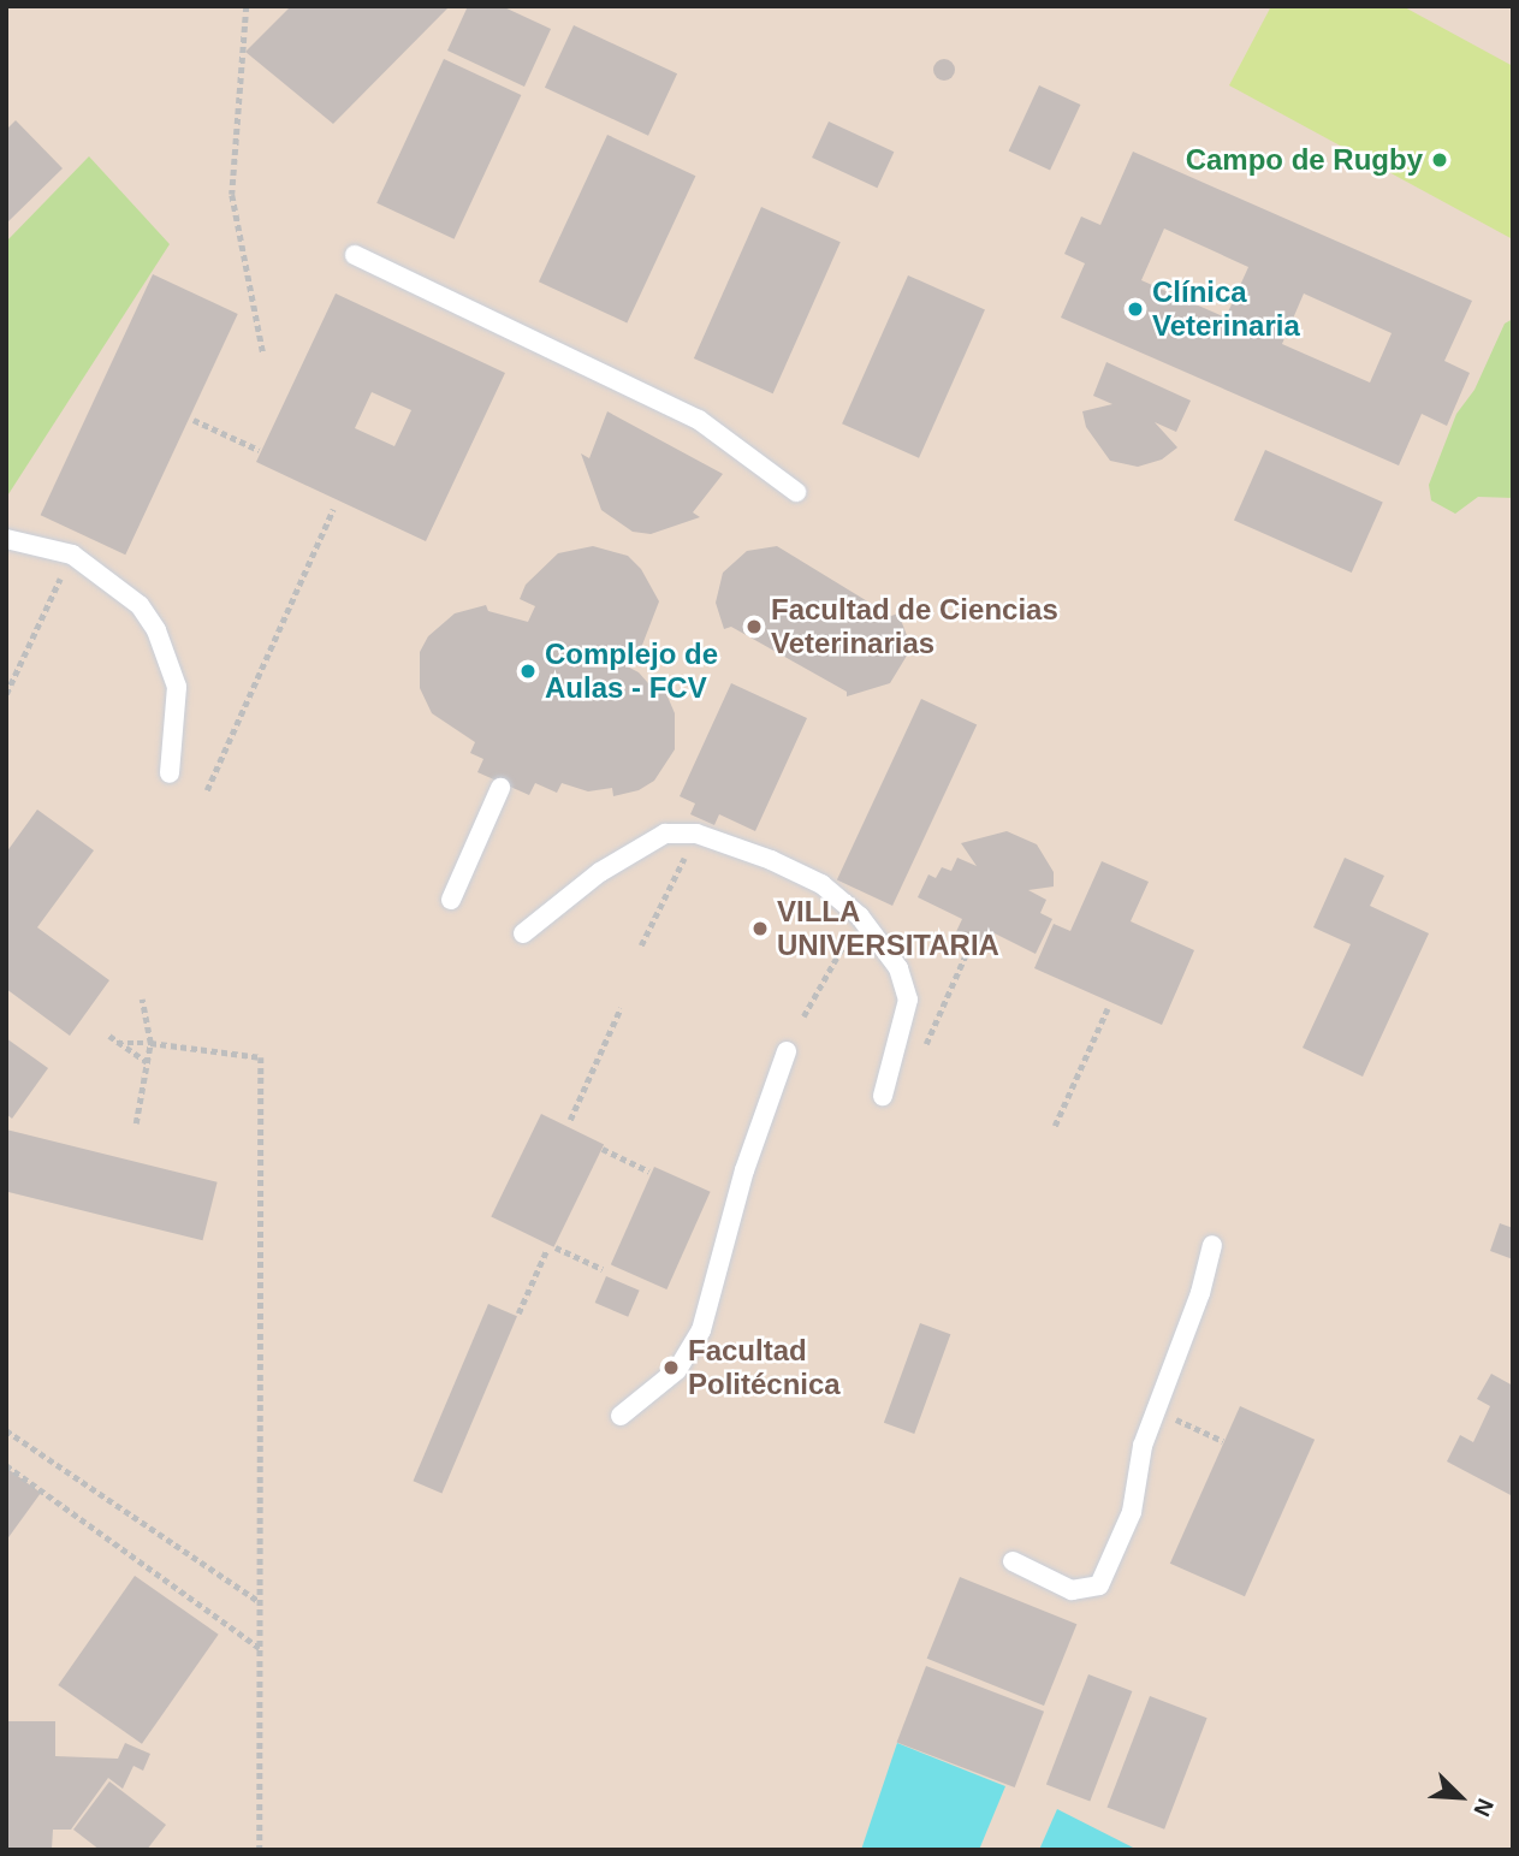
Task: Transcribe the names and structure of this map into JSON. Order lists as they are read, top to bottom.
{
  "places": [
    "Campo de Rugby",
    "Clínica Veterinaria",
    "Facultad de Ciencias Veterinarias",
    "Complejo de Aulas - FCV",
    "VILLA UNIVERSITARIA",
    "Facultad Politécnica"
  ],
  "north": "bottom right"
}
